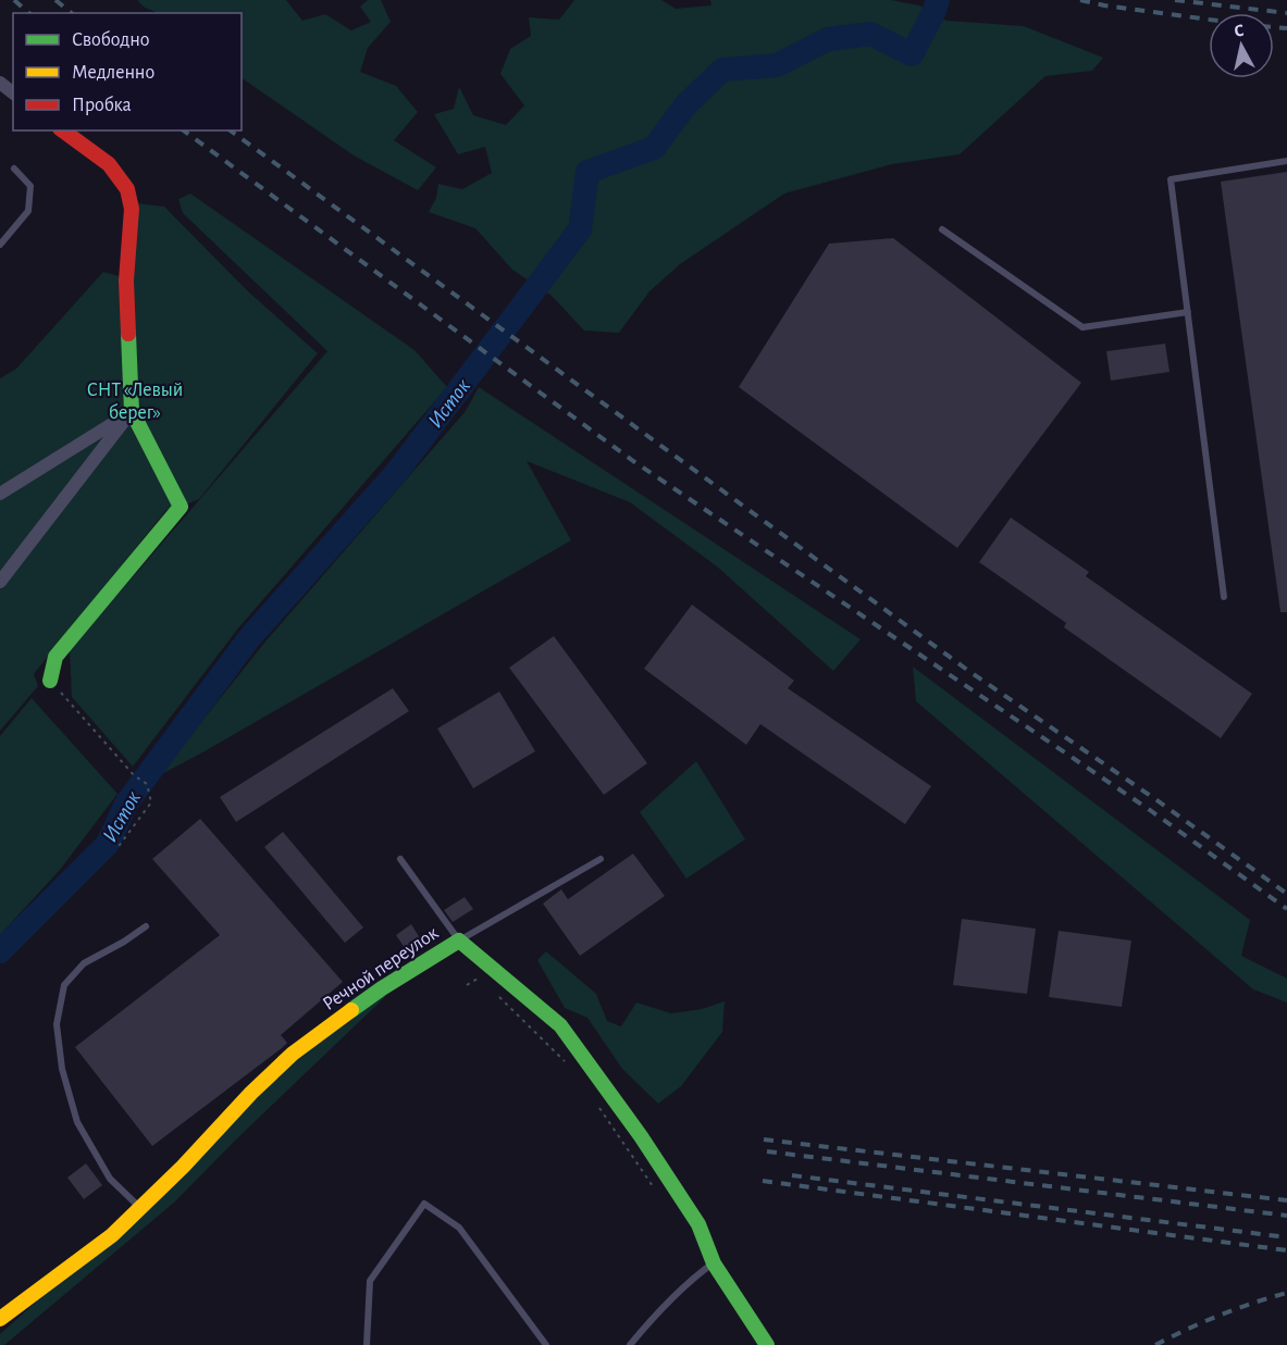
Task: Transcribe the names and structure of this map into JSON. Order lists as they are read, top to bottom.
{
  "streets": {
    "street": ["Речной переулок"]
  },
  "water": ["Исток"],
  "parks": ["СНТ «Левый берег»"],
  "legend": ["Свободно", "Медленно", "Пробка"],
  "north": "top"
}
